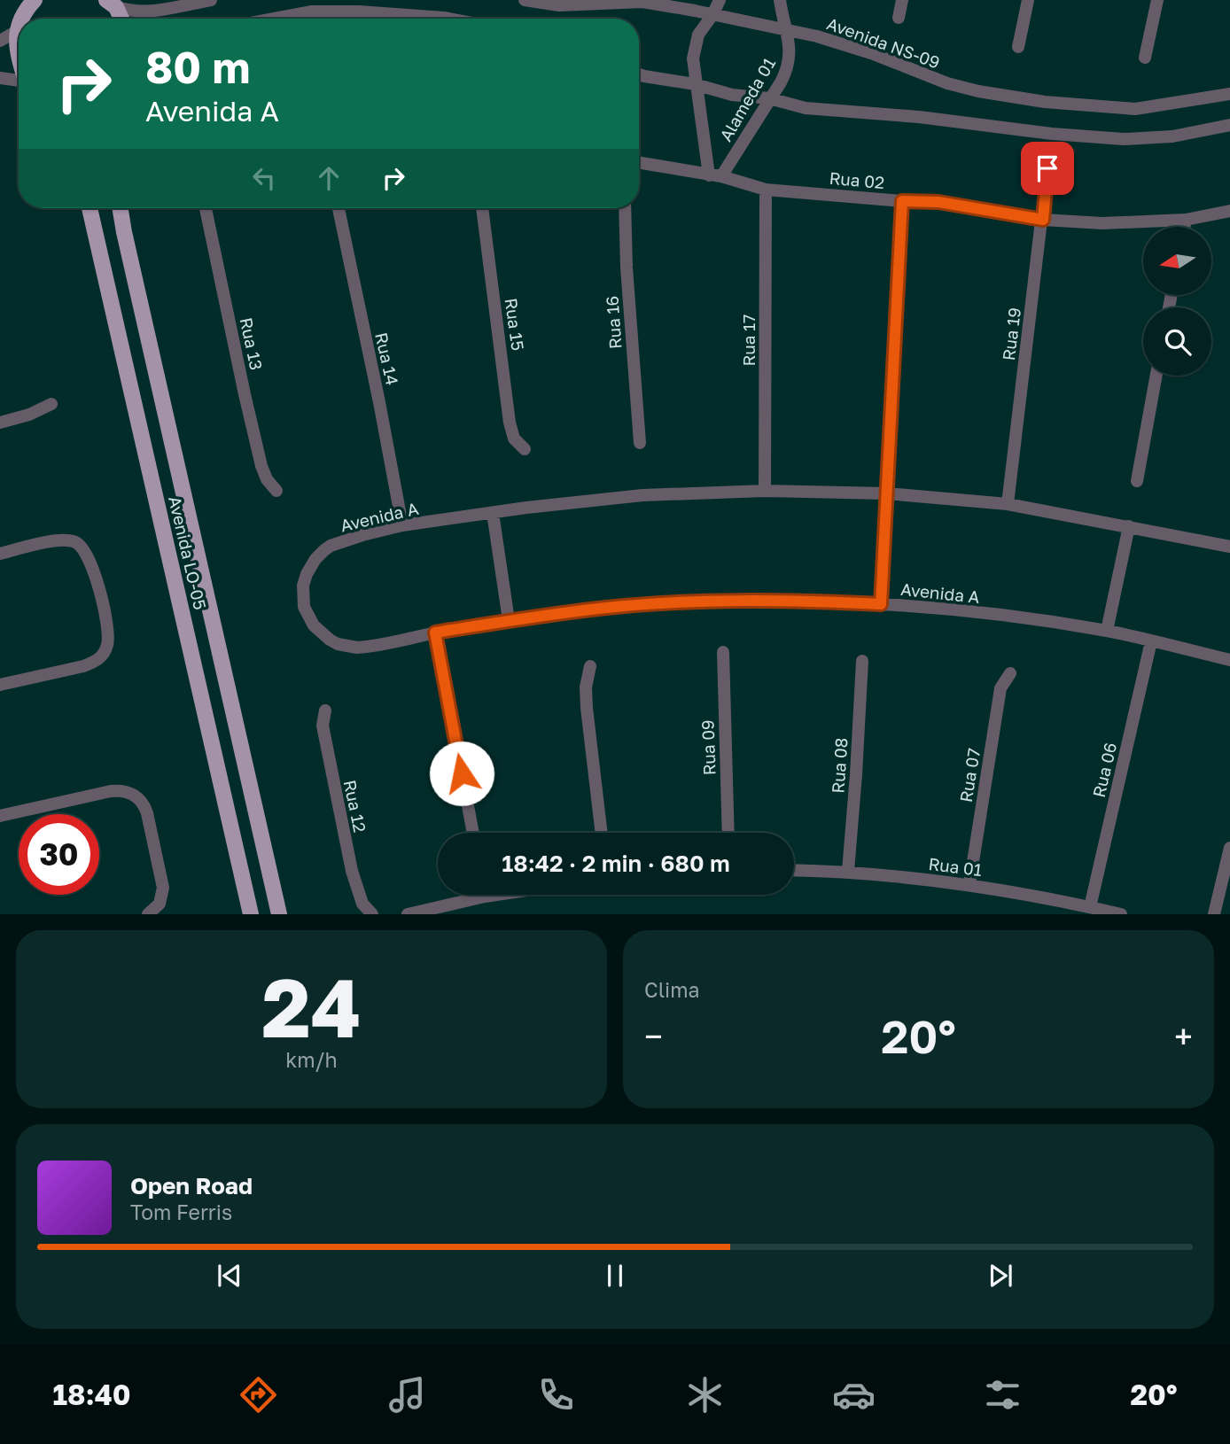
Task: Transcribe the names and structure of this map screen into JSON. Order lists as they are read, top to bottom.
{
  "streets": {
    "main road": ["Avenida LO-05"],
    "street": [
      "Avenida NS-09",
      "Alameda 01",
      "Rua 02",
      "Rua 16",
      "Rua 15",
      "Rua 19",
      "Rua 17",
      "Rua 13",
      "Rua 14",
      "Avenida A",
      "Rua 09",
      "Rua 08",
      "Rua 06",
      "Rua 07",
      "Rua 12",
      "Rua 01"
    ]
  },
  "crossings": [
    ["Avenida NS-09", "Alameda 01"],
    ["Alameda 01", "Rua 02"],
    ["Rua 02", "Rua 19"],
    ["Rua 02", "Rua 17"],
    ["Rua 19", "Avenida A"],
    ["Rua 17", "Avenida A"],
    ["Rua 14", "Avenida A"],
    ["Avenida A", "Rua 06"],
    ["Rua 08", "Rua 01"],
    ["Rua 06", "Rua 01"],
    ["Rua 07", "Rua 01"]
  ],
  "north": "left",
  "page": {
    "turn": ["80 m", "Avenida A"],
    "limit": "30",
    "trip": "18:42 · 2 min · 680 m",
    "tile": [
      ["24", "km/h"],
      "Clima"
    ],
    "heat": ["−", "20°", "+"],
    "song": ["Open Road", "Tom Ferris"],
    "tabs": ["18:40", "20°"]
  }
}
